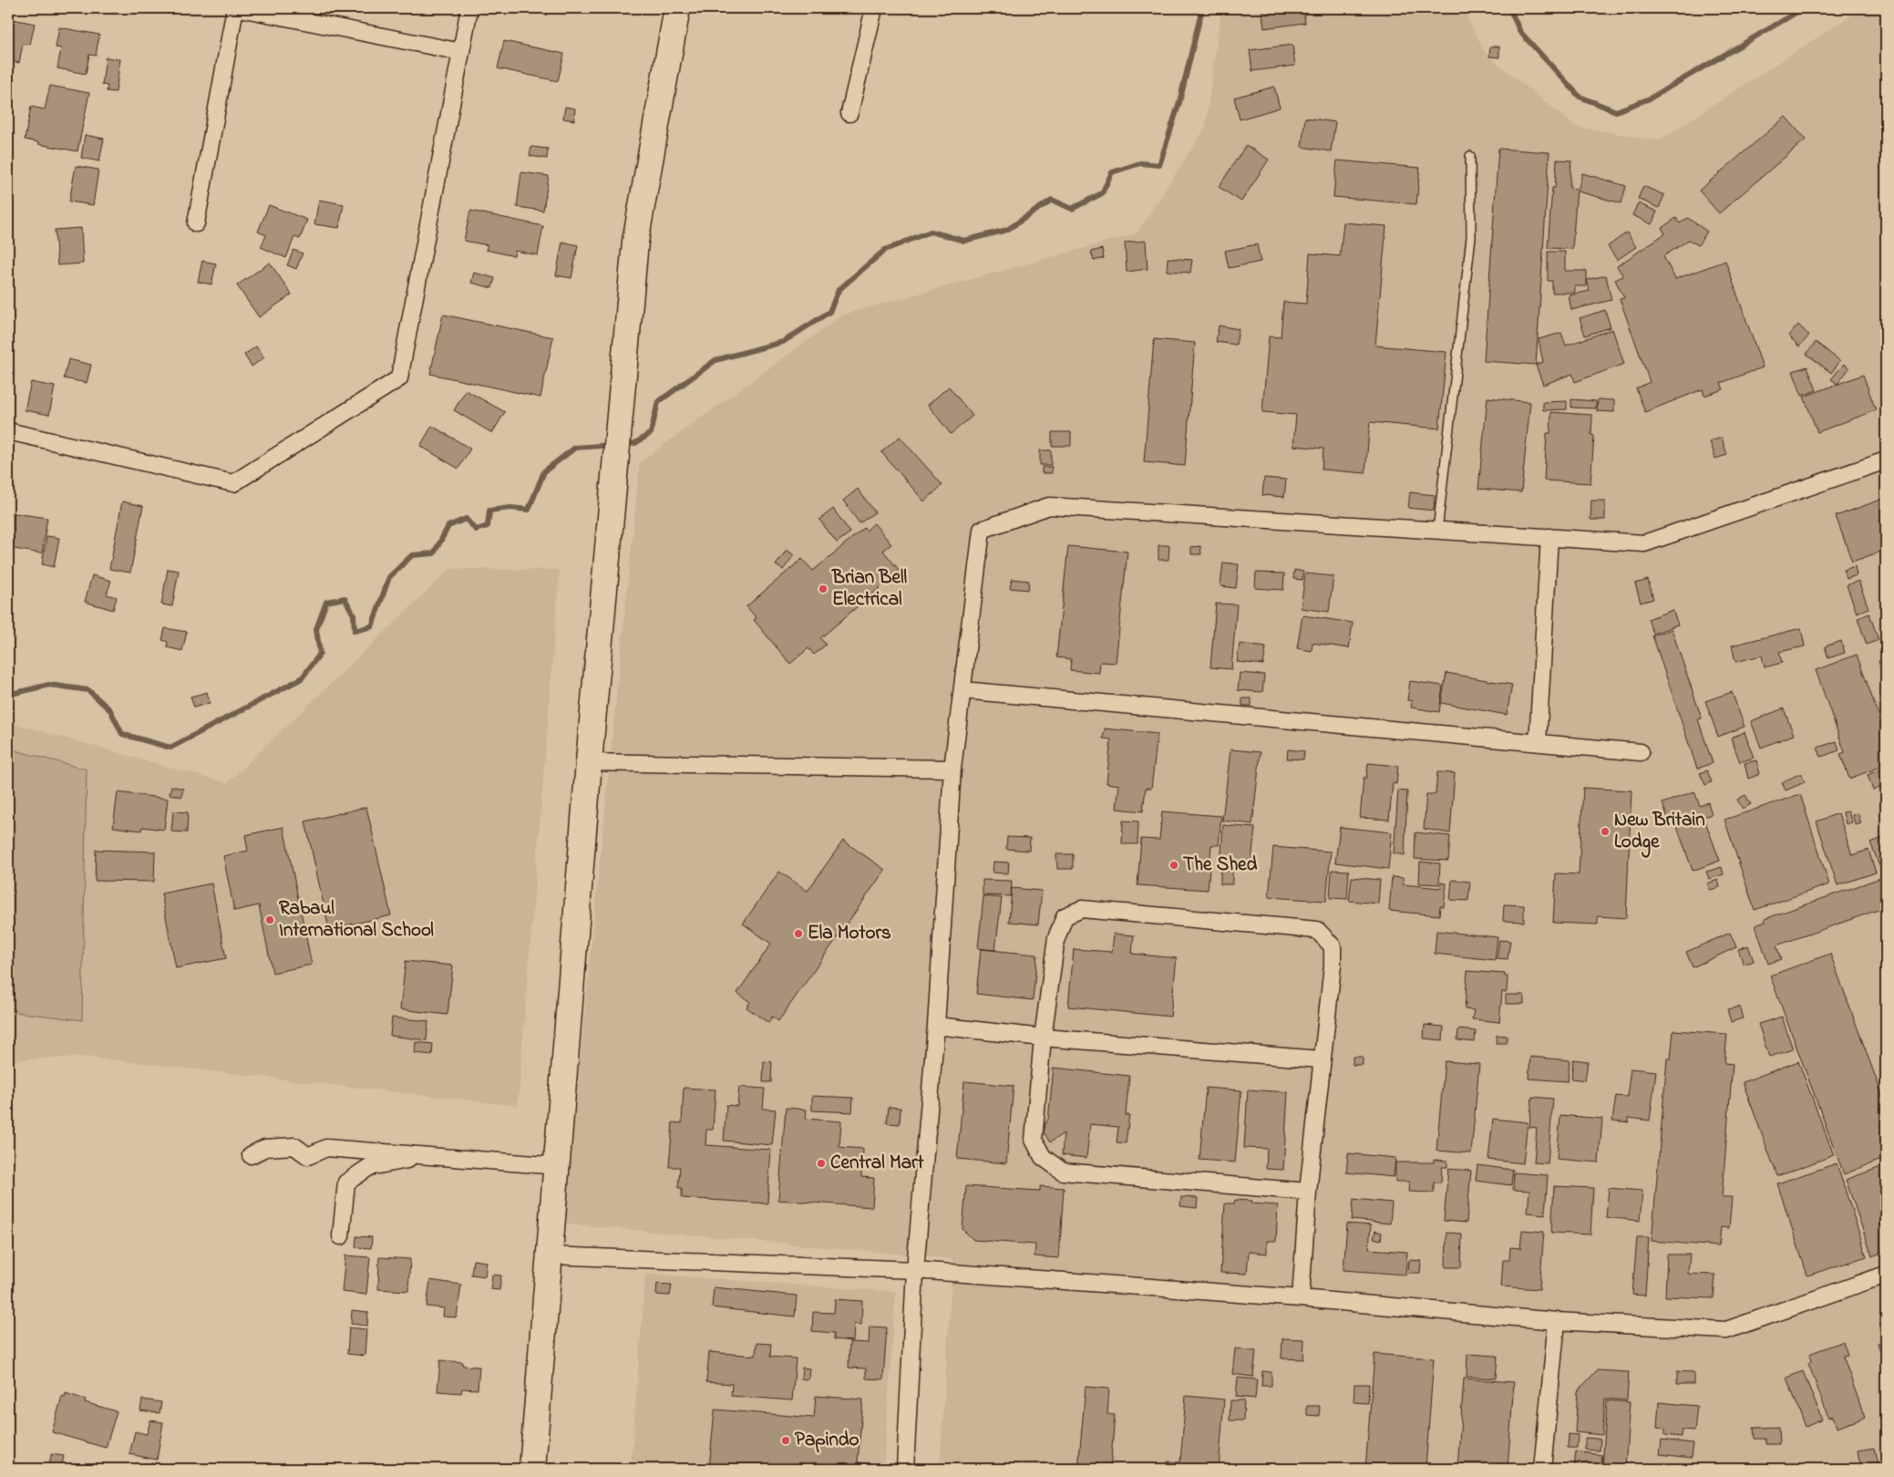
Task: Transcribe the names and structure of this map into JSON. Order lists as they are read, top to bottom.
{
  "places": [
    "Brian Bell Electrical",
    "New Britain Lodge",
    "The Shed",
    "Rabaul International School",
    "Ela Motors",
    "Central Mart",
    "Papindo"
  ]
}
